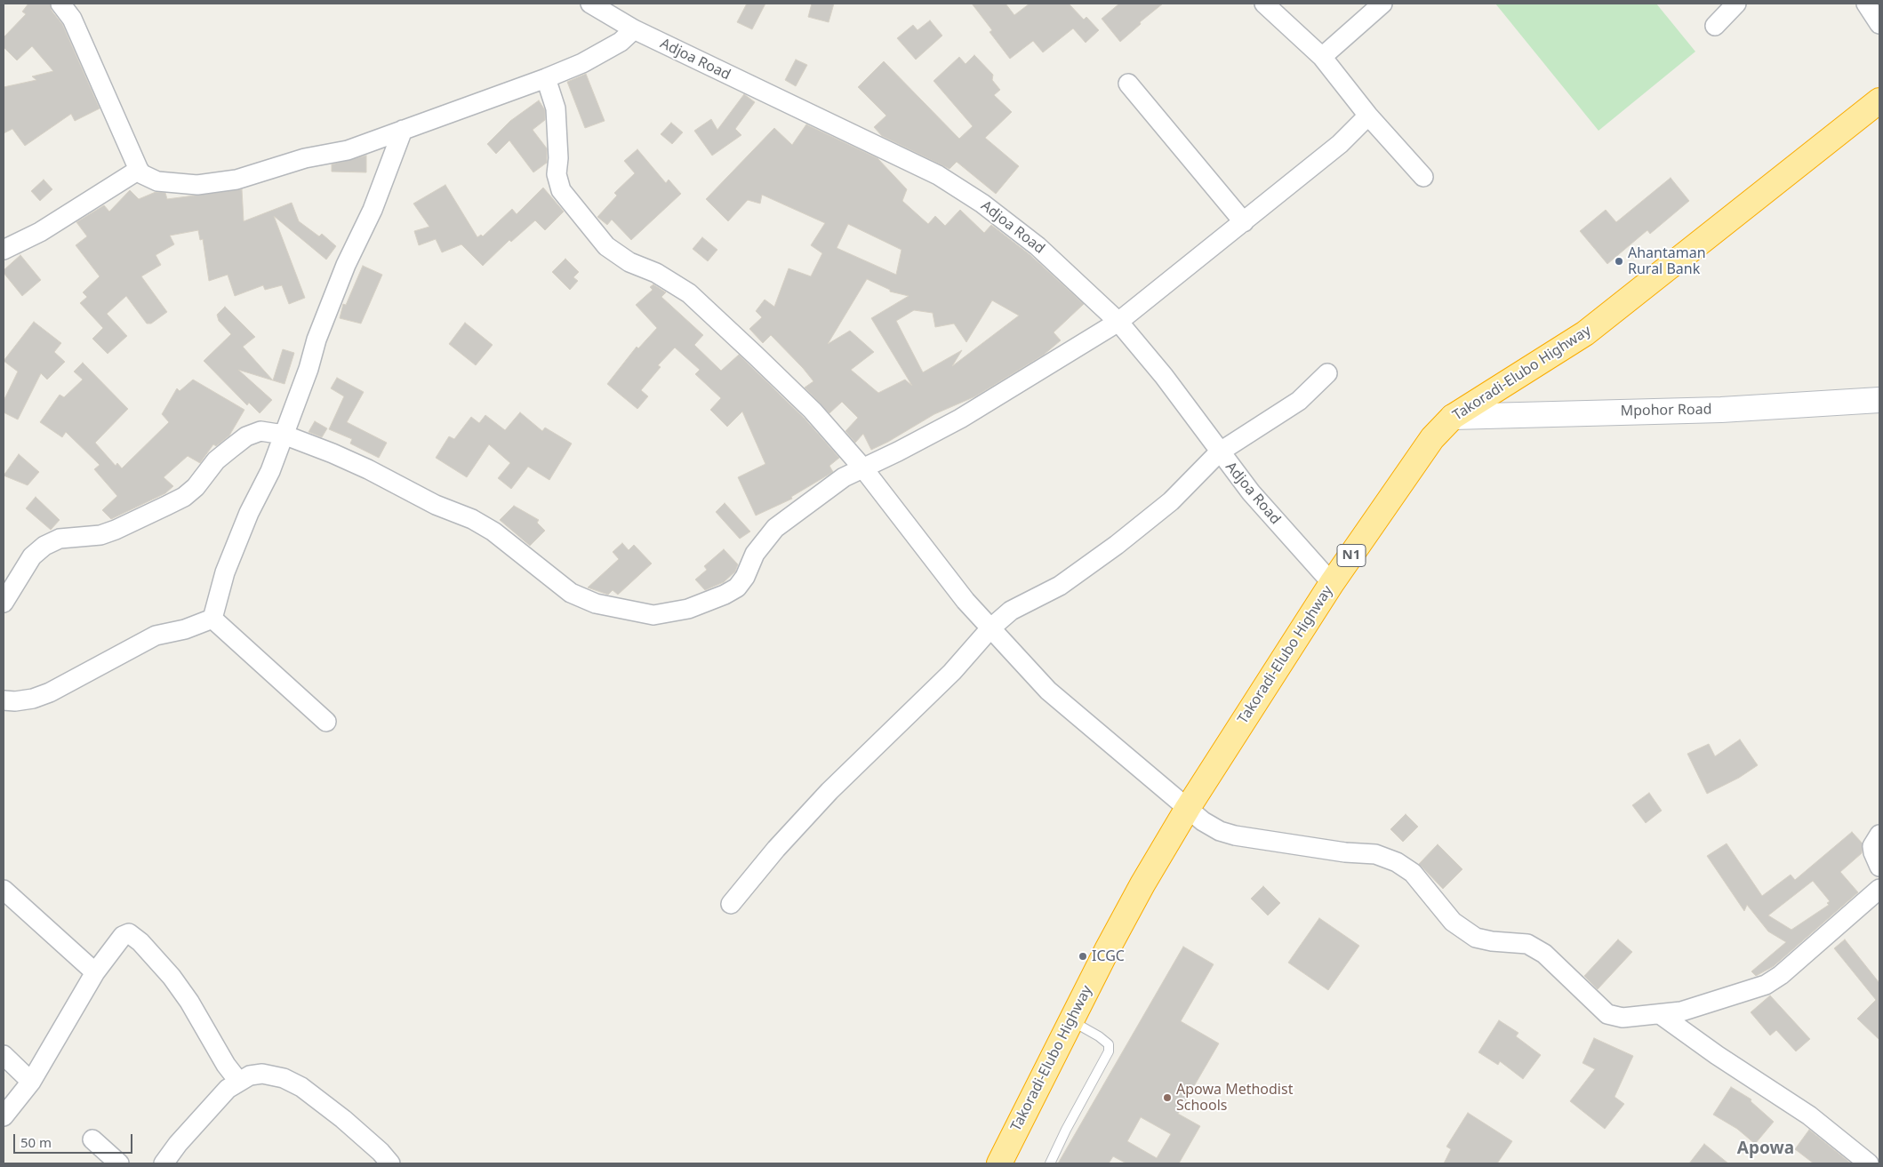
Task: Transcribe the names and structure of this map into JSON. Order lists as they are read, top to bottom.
{
  "streets": {
    "highway": ["Takoradi-Elubo Highway", "N1"],
    "main road": ["Mpohor Road"],
    "street": ["Adjoa Road"]
  },
  "crossings": [
    ["Adjoa Road", "Takoradi-Elubo Highway"],
    ["Takoradi-Elubo Highway", "Mpohor Road"]
  ],
  "districts": ["Apowa"],
  "places": ["Ahantaman Rural Bank", "ICGC", "Apowa Methodist Schools"],
  "scale_bar": "50 m"
}
